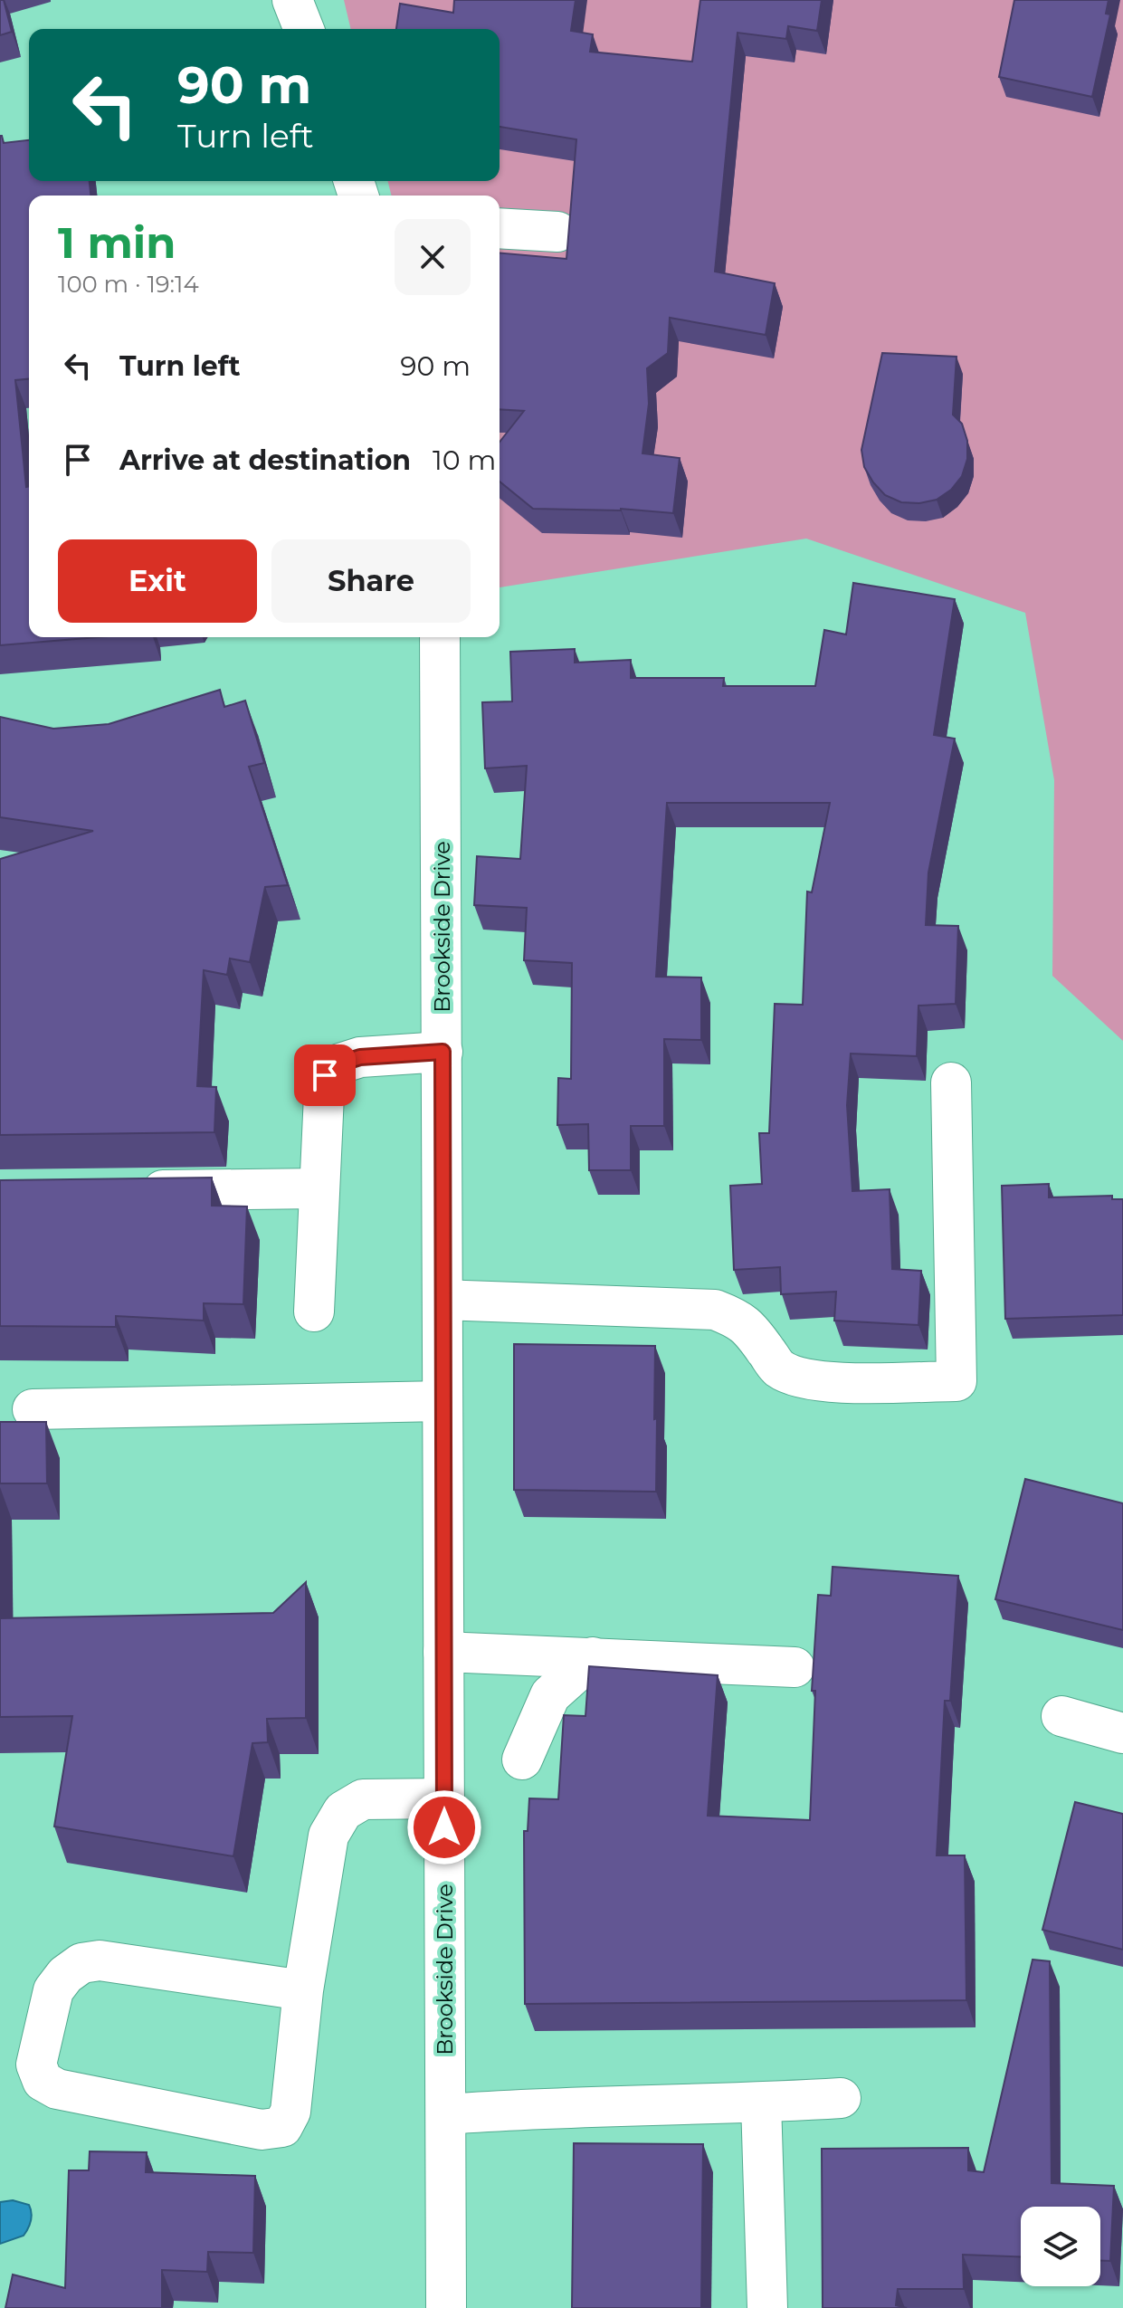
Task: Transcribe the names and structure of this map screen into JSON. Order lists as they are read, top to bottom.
{
  "streets": {
    "street": ["Brookside Drive"]
  },
  "page": {
    "turn": ["90 m", "Turn left"],
    "heading": ["1 min", "100 m · 19:14"],
    "list": [
      {
        "name": "Turn left",
        "value": "90 m"
      },
      {
        "name": "Arrive at destination",
        "value": "10 m"
      }
    ],
    "buttons": ["Exit", "Share"]
  }
}
